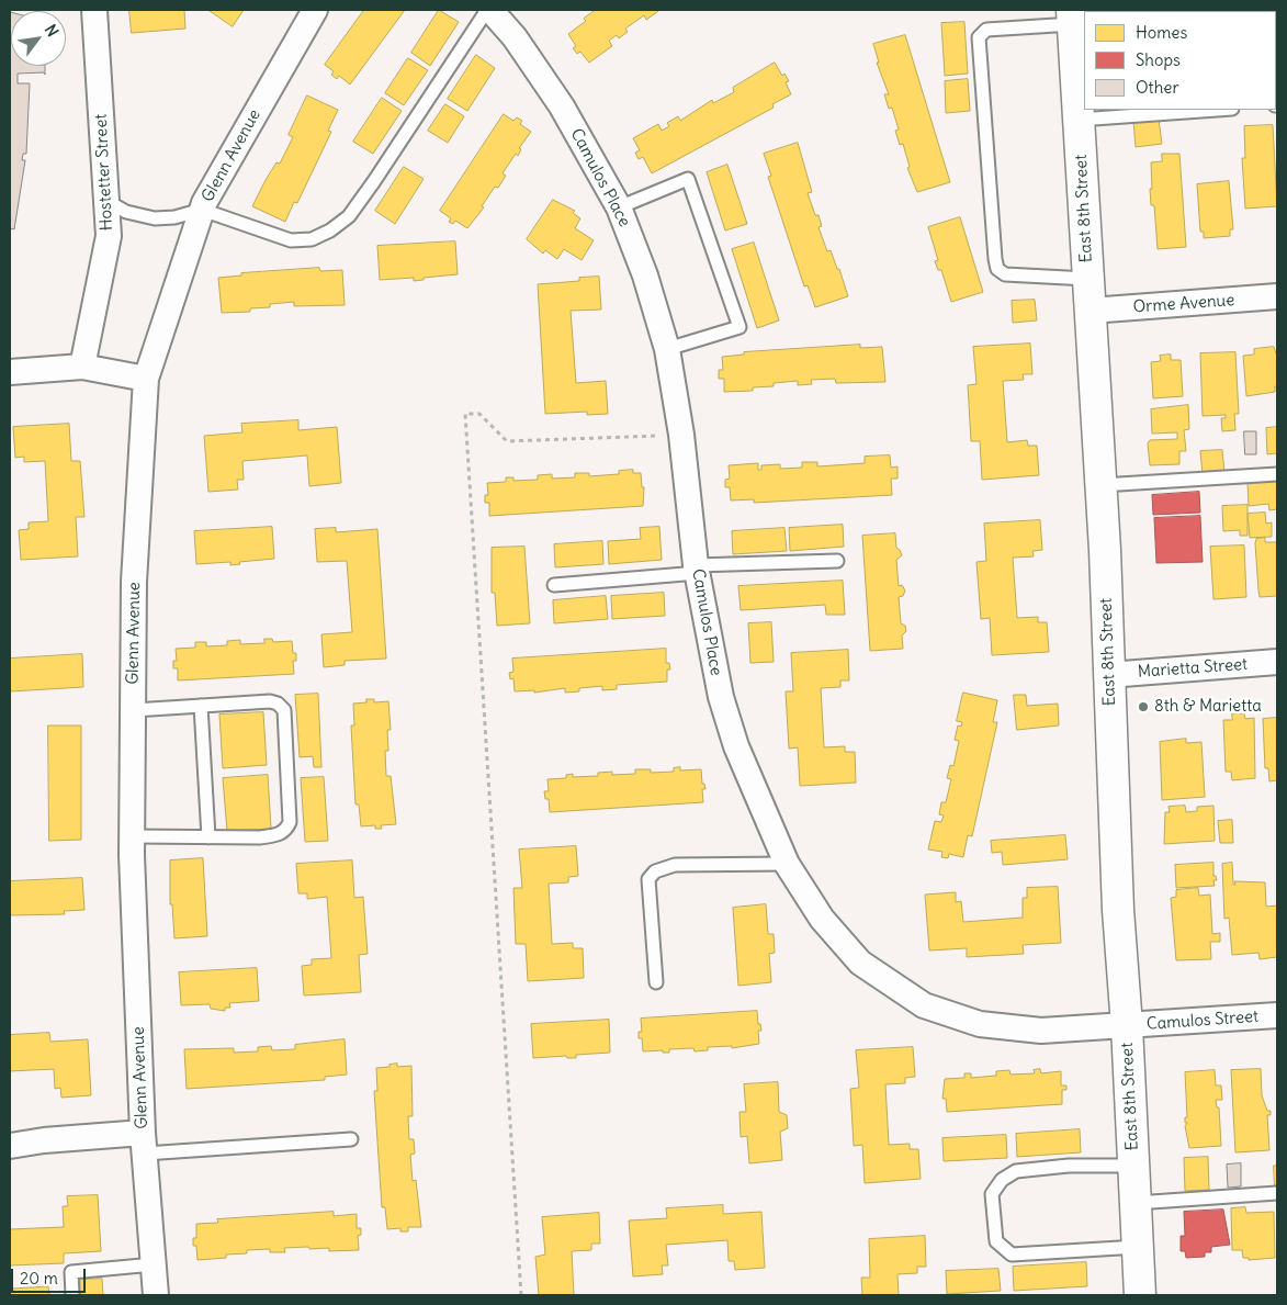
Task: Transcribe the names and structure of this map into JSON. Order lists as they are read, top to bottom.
{
  "streets": {
    "main road": ["East 8th Street"],
    "street": [
      "Glenn Avenue",
      "Hostetter Street",
      "Camulos Place",
      "Orme Avenue",
      "Marietta Street",
      "Camulos Street"
    ]
  },
  "crossings": [
    ["Camulos Place", "East 8th Street"],
    ["Camulos Place", "Camulos Street"],
    ["East 8th Street", "Orme Avenue"],
    ["East 8th Street", "Marietta Street"],
    ["East 8th Street", "Camulos Street"]
  ],
  "places": ["8th & Marietta"],
  "legend": ["Homes", "Shops", "Other"],
  "scale_bar": "20 m",
  "north": "top right"
}
